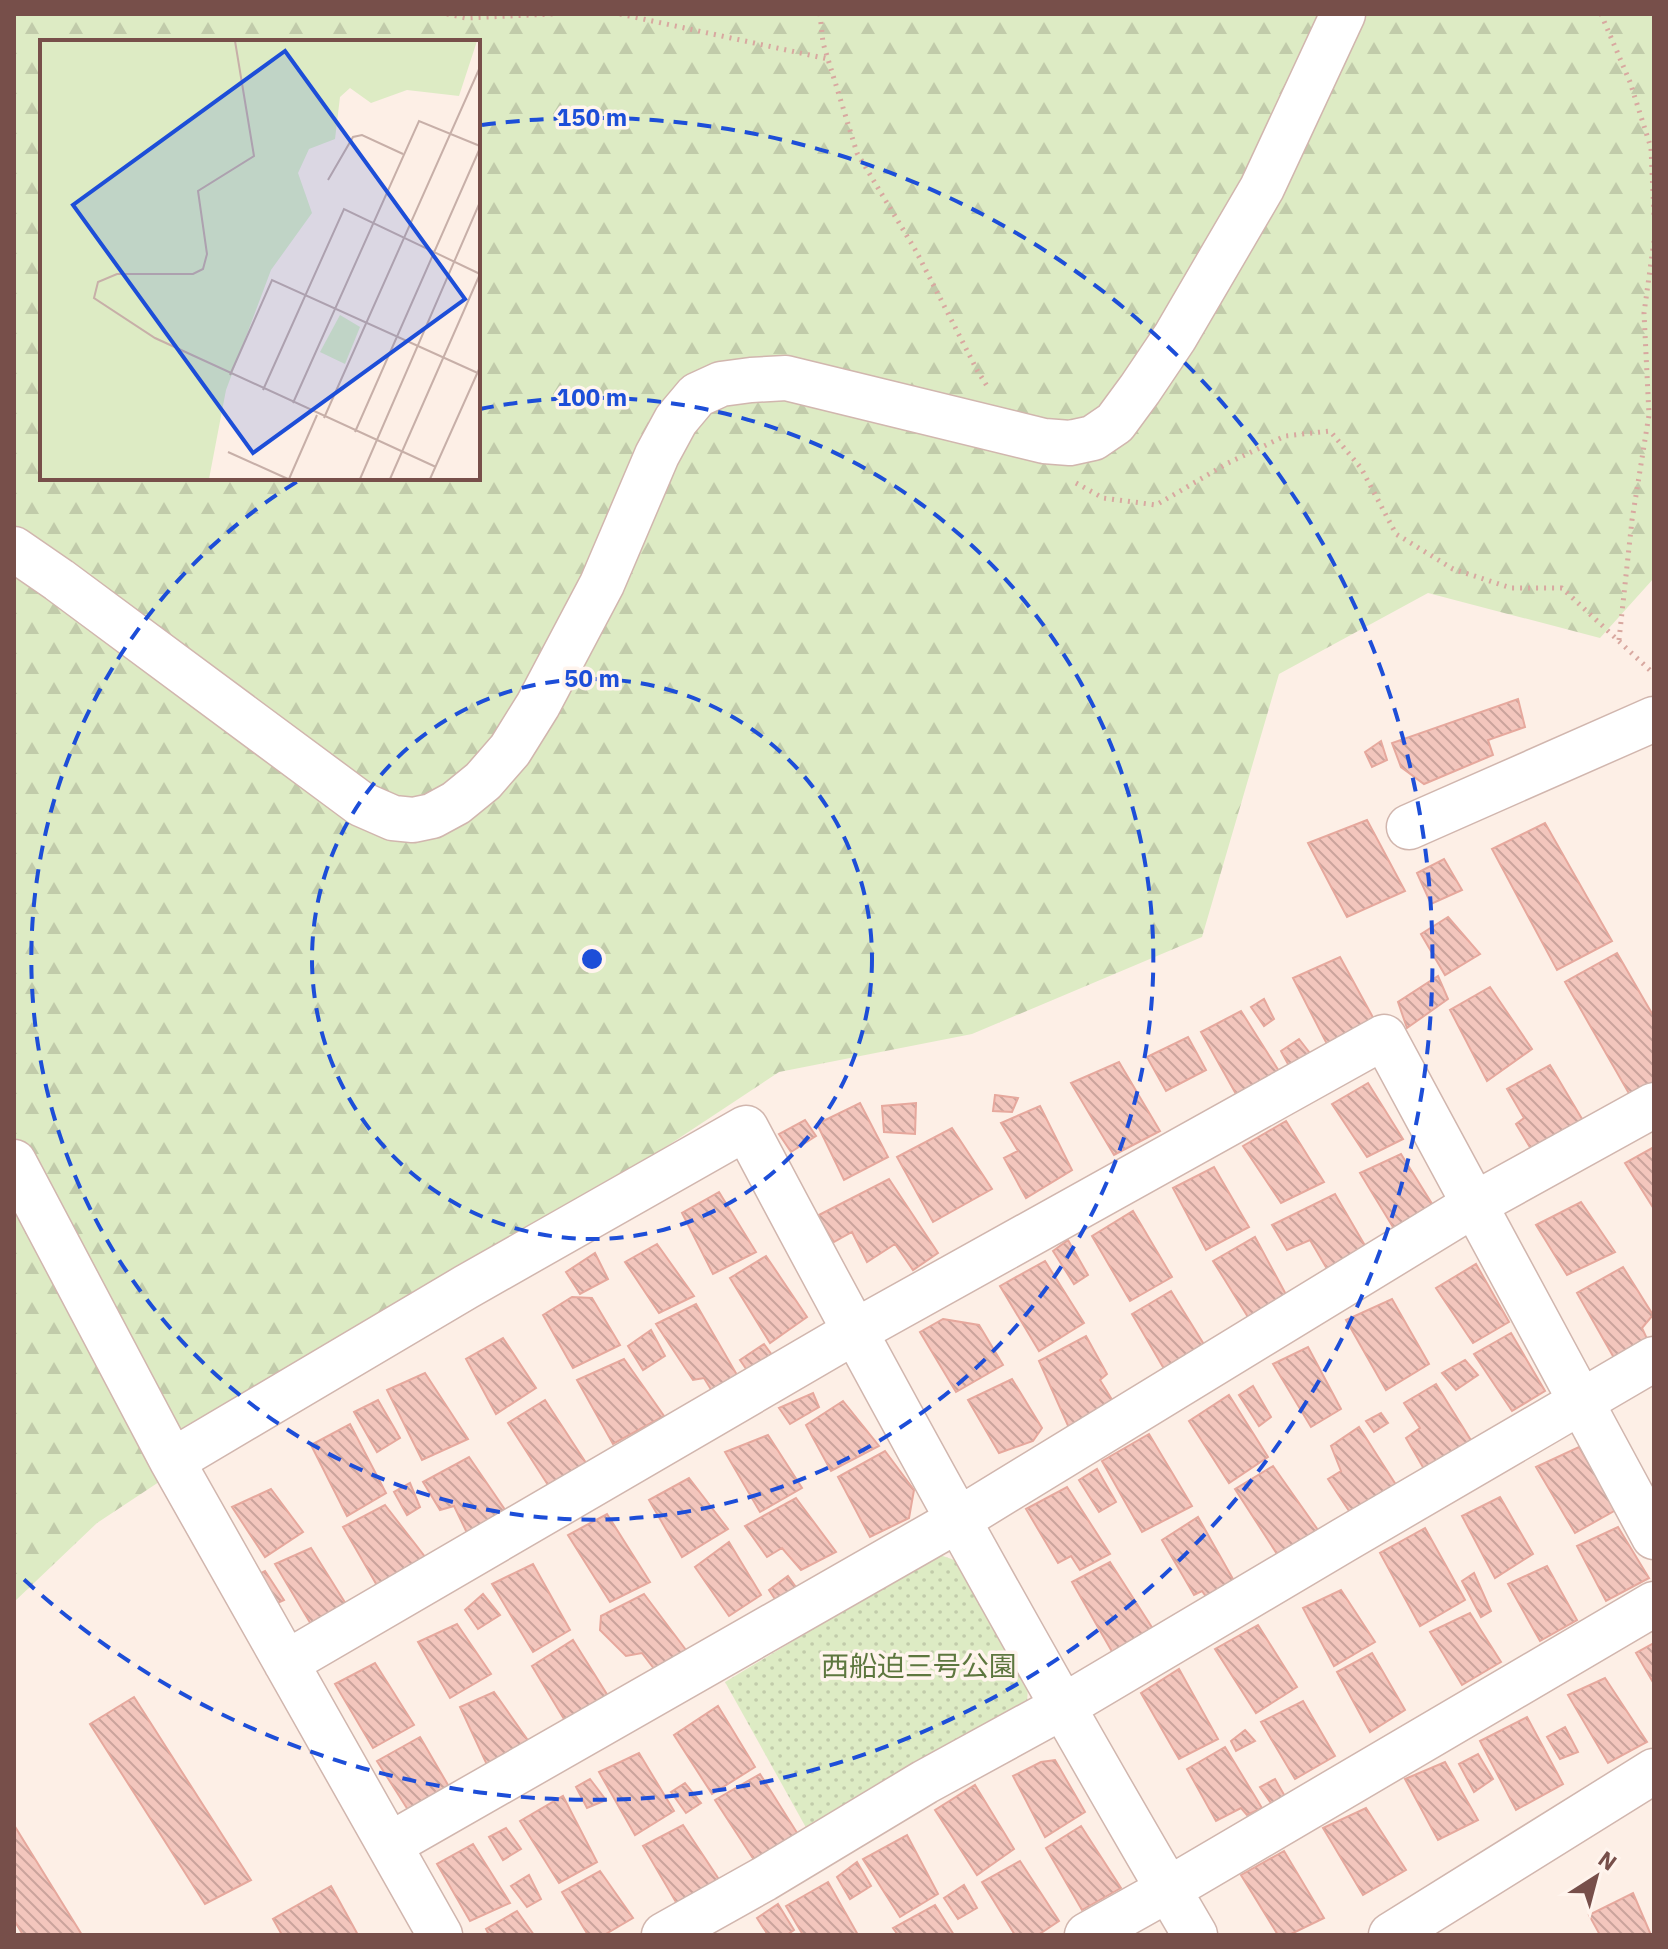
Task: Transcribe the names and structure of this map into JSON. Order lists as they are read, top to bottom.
{
  "parks": ["西船迫三号公園"],
  "north": "top right",
  "rings": ["150 m", "100 m", "50 m"]
}
